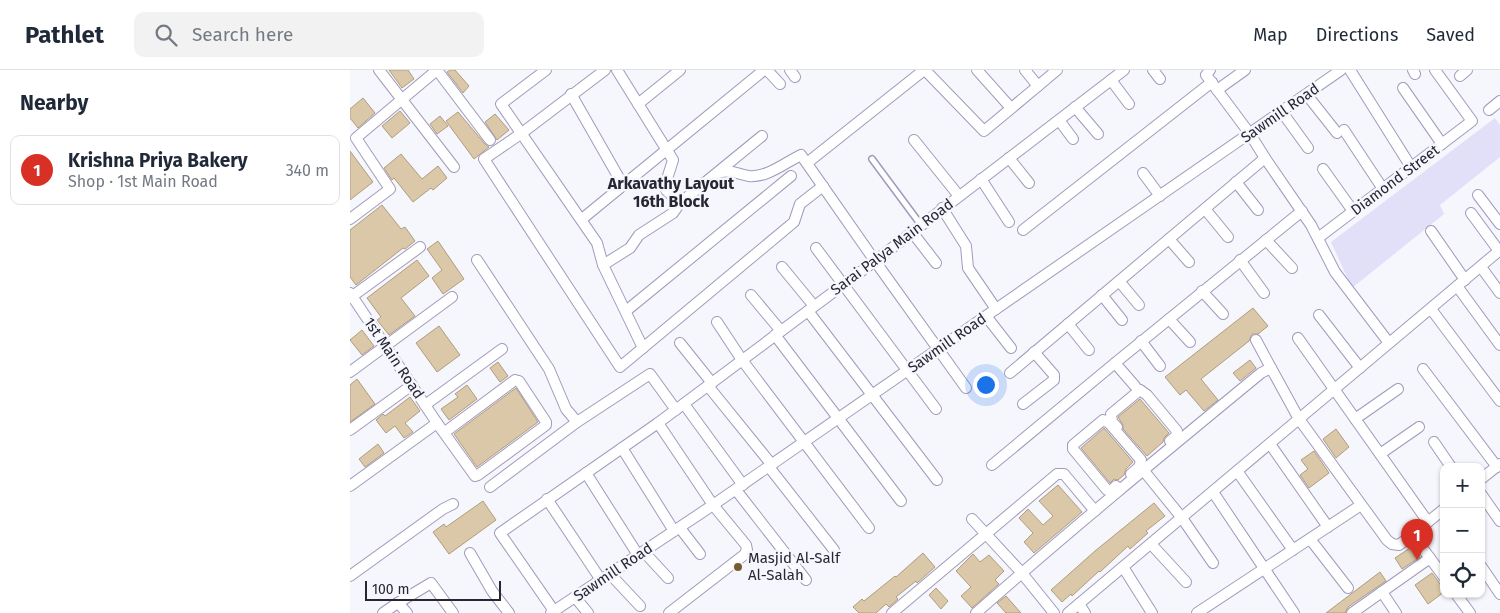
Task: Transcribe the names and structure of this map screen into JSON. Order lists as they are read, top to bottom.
{
  "streets": {
    "street": [
      "Sawmill Road",
      "Diamond Street",
      "Sarai Palya Main Road",
      "1st Main Road"
    ]
  },
  "crossings": [
    ["Sawmill Road", "Sarai Palya Main Road"]
  ],
  "districts": ["Arkavathy Layout 16th Block"],
  "places": ["Masjid Al-Salf Al-Salah"],
  "scale_bar": "100 m",
  "page": {
    "header": "Pathlet",
    "search": "Search here",
    "nav": ["Map", "Directions", "Saved"],
    "heading": "Nearby",
    "list": [
      {
        "mark": "1",
        "name": "Krishna Priya Bakery",
        "note": "Shop · 1st Main Road",
        "value": "340 m"
      }
    ],
    "map_buttons": ["+", "−"],
    "pins": "1",
    "scale": "100 m"
  }
}
